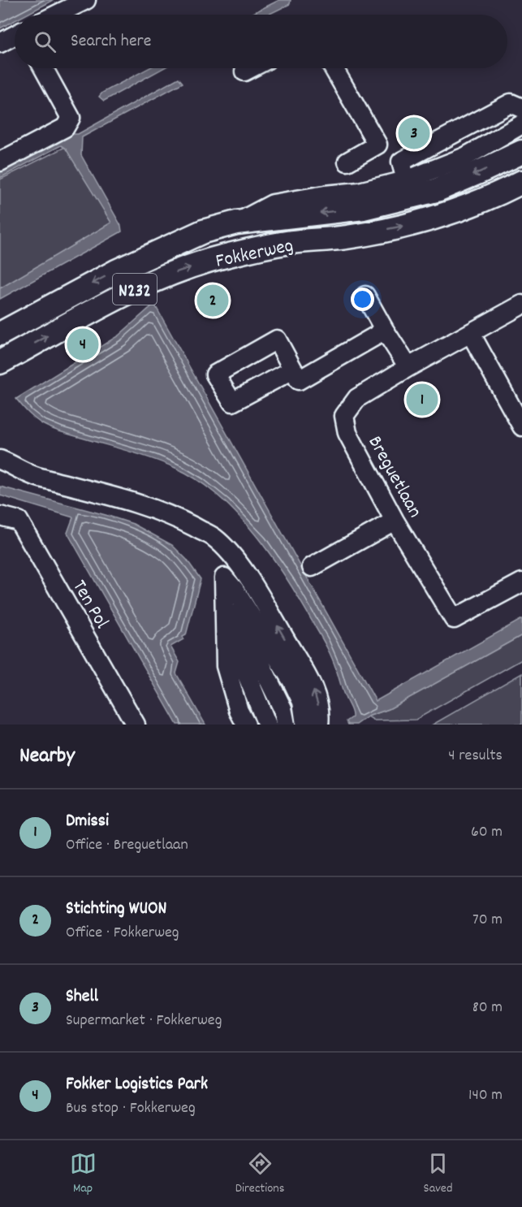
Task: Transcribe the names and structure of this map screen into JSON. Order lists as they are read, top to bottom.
{
  "streets": {
    "main road": ["Fokkerweg", "N232"],
    "street": ["Breguetlaan", "Ten Pol"]
  },
  "page": {
    "search": "Search here",
    "pins": [
      "3",
      "2",
      "4",
      "1"
    ],
    "heading": ["Nearby", "4 results"],
    "list": [
      {
        "mark": "1",
        "name": "Dmissi",
        "note": "Office · Breguetlaan",
        "value": "60 m"
      },
      {
        "mark": "2",
        "name": "Stichting WUON",
        "note": "Office · Fokkerweg",
        "value": "70 m"
      },
      {
        "mark": "3",
        "name": "Shell",
        "note": "Supermarket · Fokkerweg",
        "value": "80 m"
      },
      {
        "mark": "4",
        "name": "Fokker Logistics Park",
        "note": "Bus stop · Fokkerweg",
        "value": "140 m"
      }
    ],
    "nav": ["Map", "Directions", "Saved"]
  }
}
